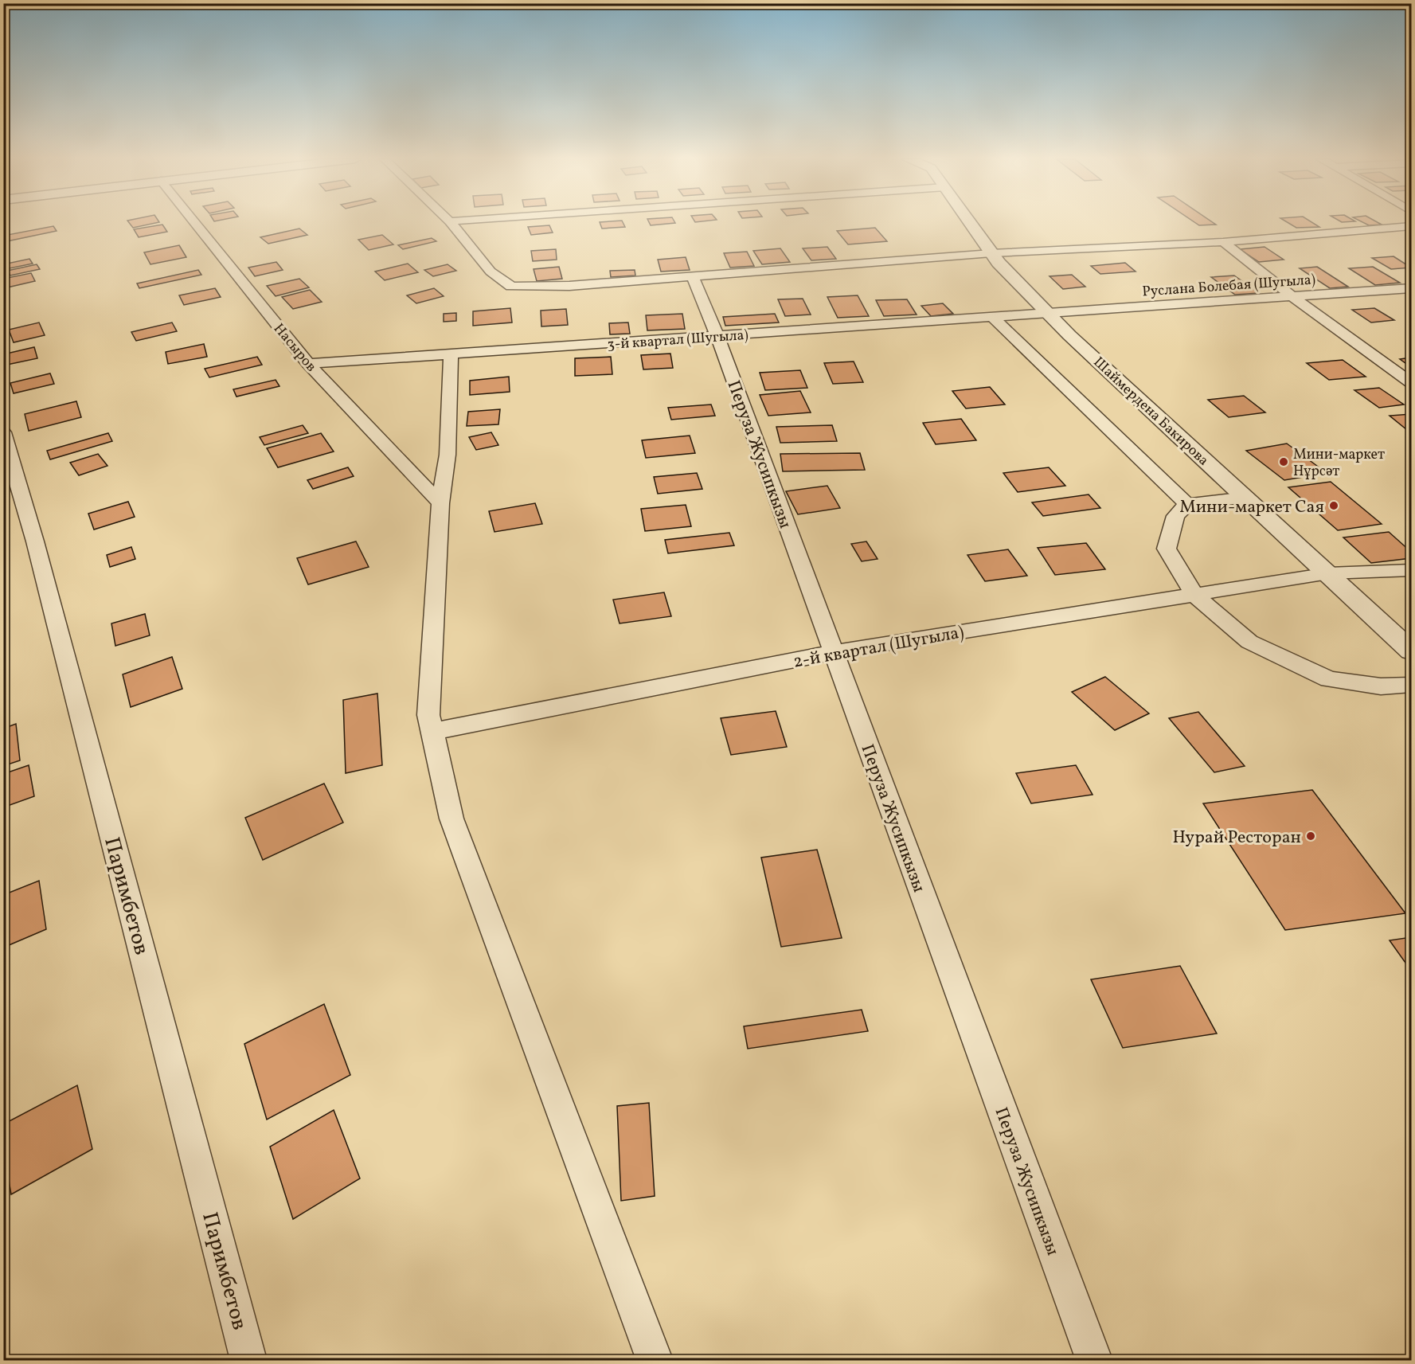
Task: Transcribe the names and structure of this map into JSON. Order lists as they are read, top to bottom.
{
  "streets": {
    "street": [
      "Руслана Болебая (Шугыла)",
      "3-й квартал (Шугыла)",
      "Насыров",
      "Шаймердена Бакирова",
      "Перуза Жусипкызы",
      "2-й квартал (Шугыла)",
      "Паримбетов"
    ]
  },
  "crossings": [
    ["Руслана Болебая (Шугыла)", "3-й квартал (Шугыла)"],
    ["Руслана Болебая (Шугыла)", "Шаймердена Бакирова"],
    ["3-й квартал (Шугыла)", "Насыров"],
    ["3-й квартал (Шугыла)", "Шаймердена Бакирова"],
    ["3-й квартал (Шугыла)", "Перуза Жусипкызы"],
    ["Шаймердена Бакирова", "2-й квартал (Шугыла)"],
    ["Перуза Жусипкызы", "2-й квартал (Шугыла)"]
  ],
  "places": ["Мини-маркет Нұрсәт", "Мини-маркет Сая", "Нурай Ресторан"]
}
